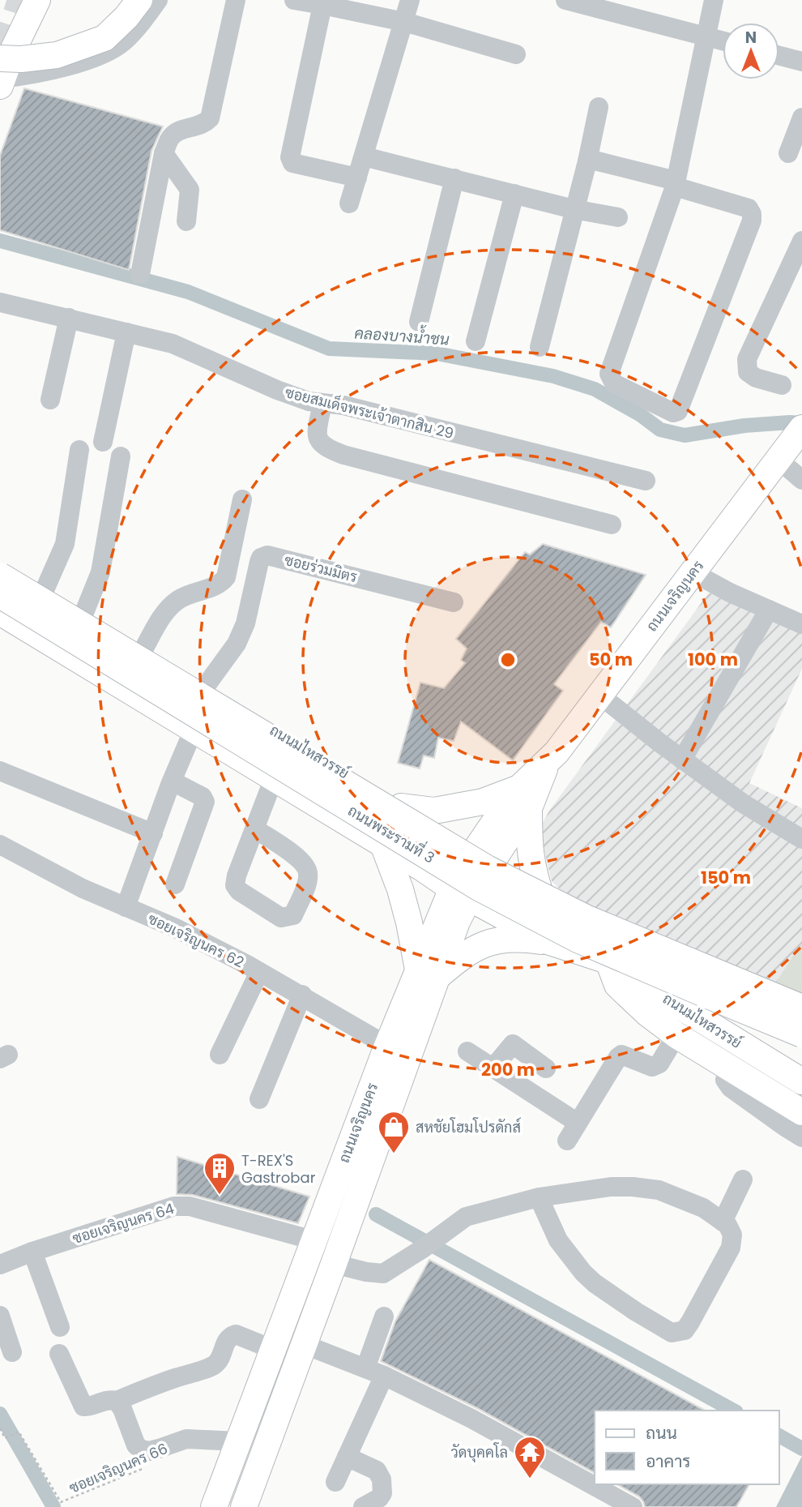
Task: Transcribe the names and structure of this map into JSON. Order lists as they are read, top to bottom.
{
  "streets": {
    "main road": ["ถนนเจริญนคร", "ถนนมไหสวรรย์", "ถนนพระรามที่ 3"],
    "street": [
      "ซอยสมเด็จพระเจ้าตากสิน 29",
      "ซอยร่วมมิตร",
      "ซอยเจริญนคร 62",
      "ซอยเจริญนคร 64"
    ],
    "path": ["ซอยเจริญนคร 66"]
  },
  "crossings": [
    ["ซอยร่วมมิตร", "ถนนมไหสวรรย์"],
    ["ถนนเจริญนคร", "ถนนมไหสวรรย์"],
    ["ถนนเจริญนคร", "ซอยเจริญนคร 62"],
    ["ถนนเจริญนคร", "ซอยเจริญนคร 64"]
  ],
  "water": ["คลองบางน้ำชน"],
  "places": {
    "shop": ["สหชัยโฮมโปรดักส์"],
    "building": ["T-REX'S Gastrobar"],
    "temple": ["วัดบุคคโล"]
  },
  "legend": ["ถนน", "อาคาร"],
  "north": "top",
  "rings": [
    "50 m",
    "100 m",
    "150 m",
    "200 m"
  ]
}
